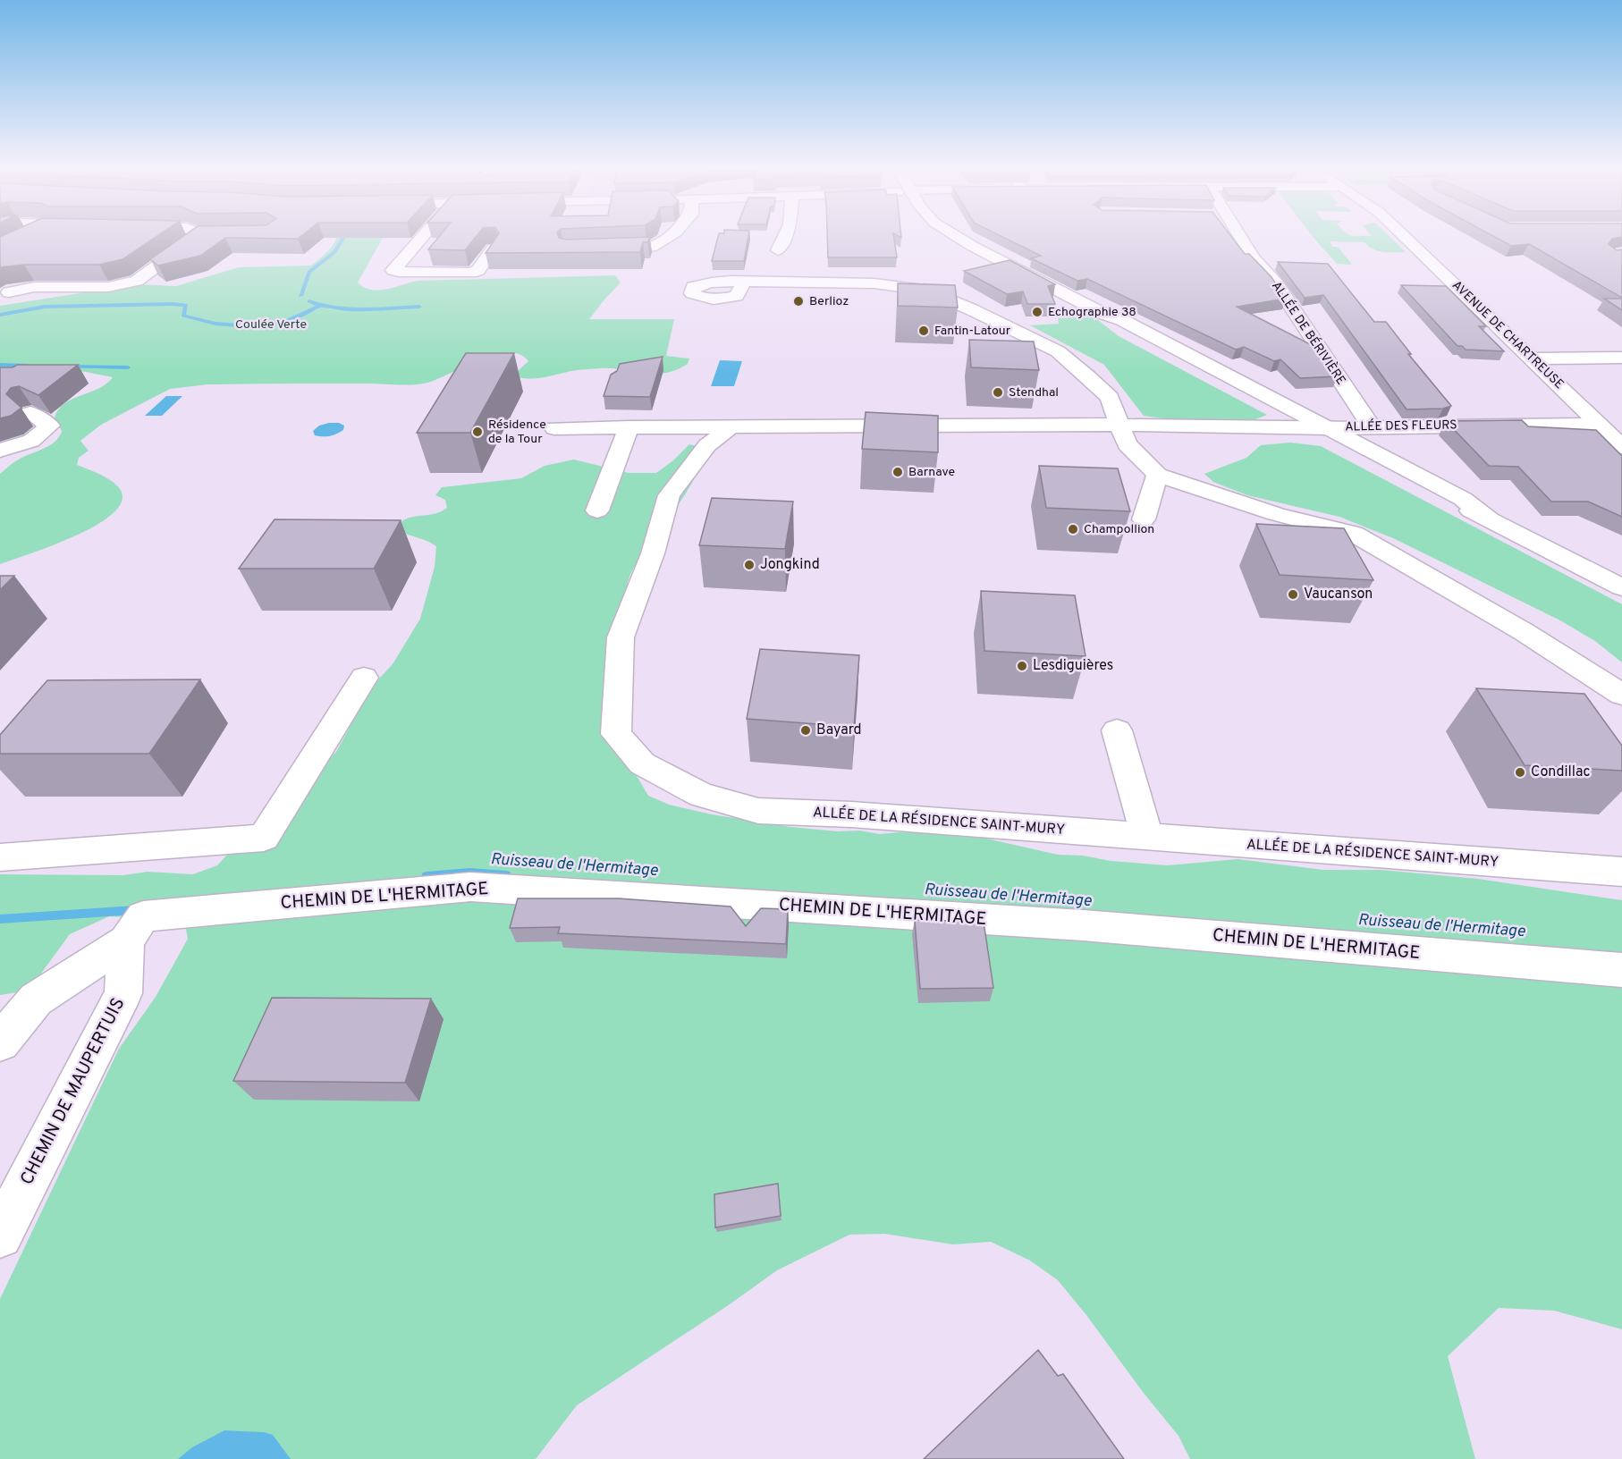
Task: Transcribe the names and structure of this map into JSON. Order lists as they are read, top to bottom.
{
  "streets": {
    "street": [
      "ALLÉE DE BÉRIVIÈRE",
      "AVENUE DE CHARTREUSE",
      "ALLÉE DES FLEURS",
      "ALLÉE DE LA RÉSIDENCE SAINT-MURY",
      "CHEMIN DE L'HERMITAGE",
      "CHEMIN DE MAUPERTUIS"
    ]
  },
  "crossings": [
    ["ALLÉE DE BÉRIVIÈRE", "ALLÉE DES FLEURS"],
    ["AVENUE DE CHARTREUSE", "ALLÉE DES FLEURS"],
    ["CHEMIN DE L'HERMITAGE", "CHEMIN DE MAUPERTUIS"]
  ],
  "water": ["Ruisseau de l'Hermitage"],
  "parks": ["Coulée Verte"],
  "places": [
    "Berlioz",
    "Echographie 38",
    "Fantin-Latour",
    "Stendhal",
    "Résidence de la Tour",
    "Barnave",
    "Champollion",
    "Jongkind",
    "Vaucanson",
    "Lesdiguières",
    "Bayard",
    "Condillac"
  ]
}
